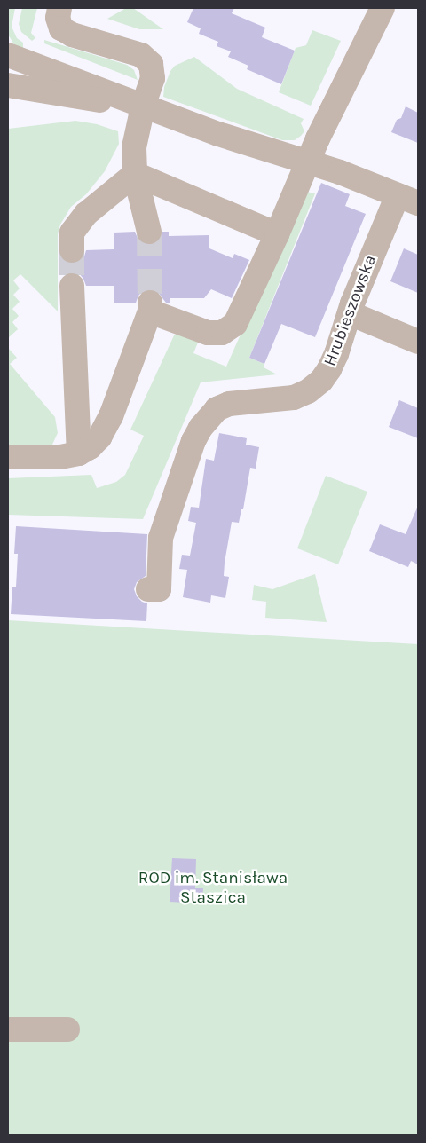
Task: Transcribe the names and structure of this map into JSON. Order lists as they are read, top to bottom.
{
  "streets": {
    "street": ["Hrubieszowska"]
  },
  "parks": ["ROD im. Stanisława Staszica"]
}
